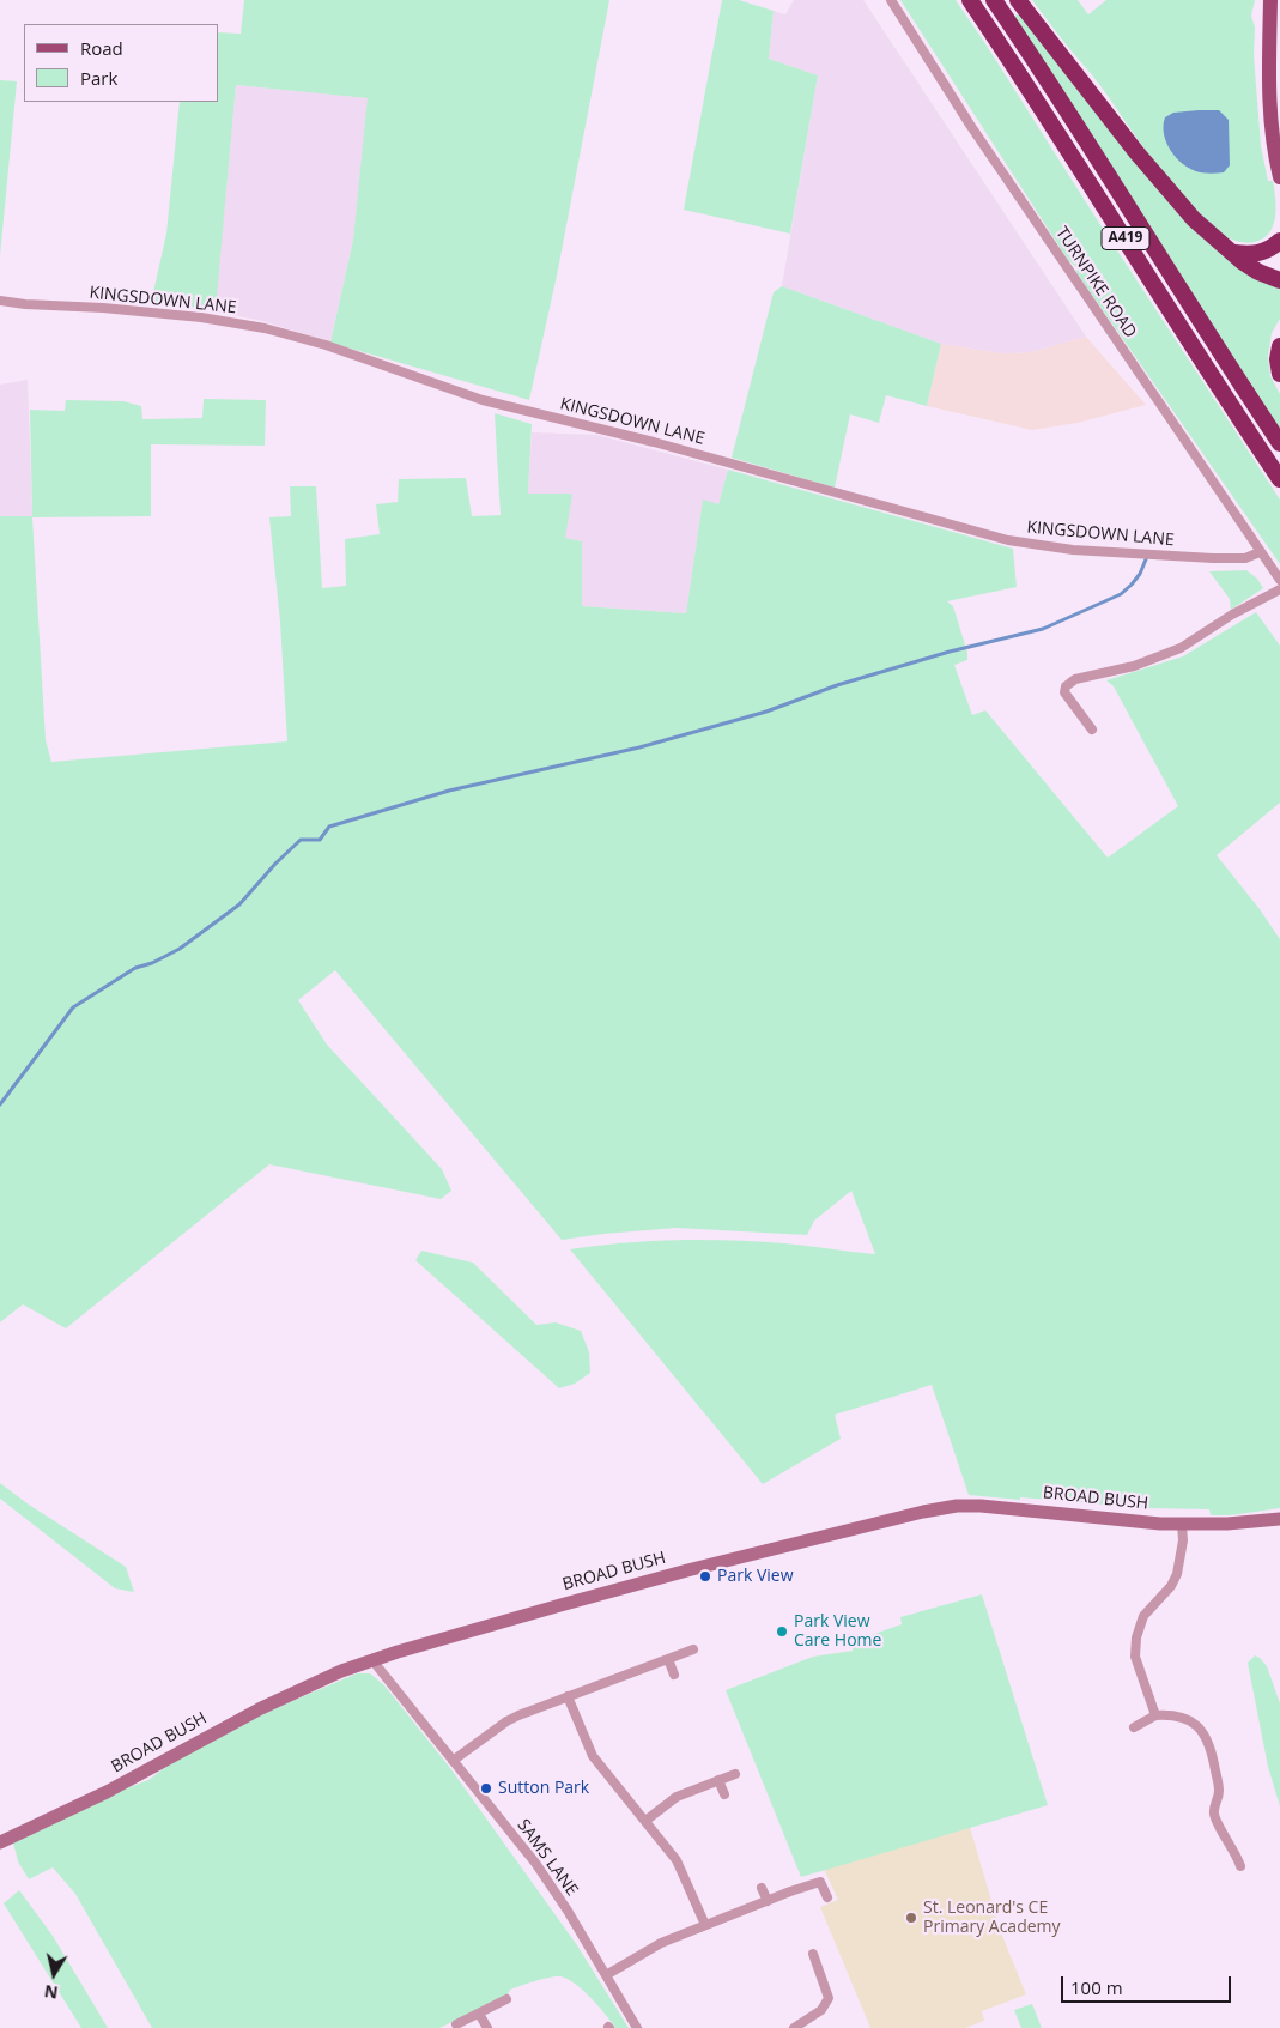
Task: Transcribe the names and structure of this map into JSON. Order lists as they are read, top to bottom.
{
  "streets": {
    "highway": ["A419"],
    "main road": ["BROAD BUSH"],
    "street": ["TURNPIKE ROAD", "KINGSDOWN LANE", "SAMS LANE"]
  },
  "crossings": [
    ["TURNPIKE ROAD", "KINGSDOWN LANE"],
    ["BROAD BUSH", "SAMS LANE"]
  ],
  "places": [
    "Park View",
    "Park View Care Home",
    "Sutton Park",
    "St. Leonard's CE Primary Academy"
  ],
  "legend": ["Road", "Park"],
  "scale_bar": "100 m",
  "north": "bottom"
}
